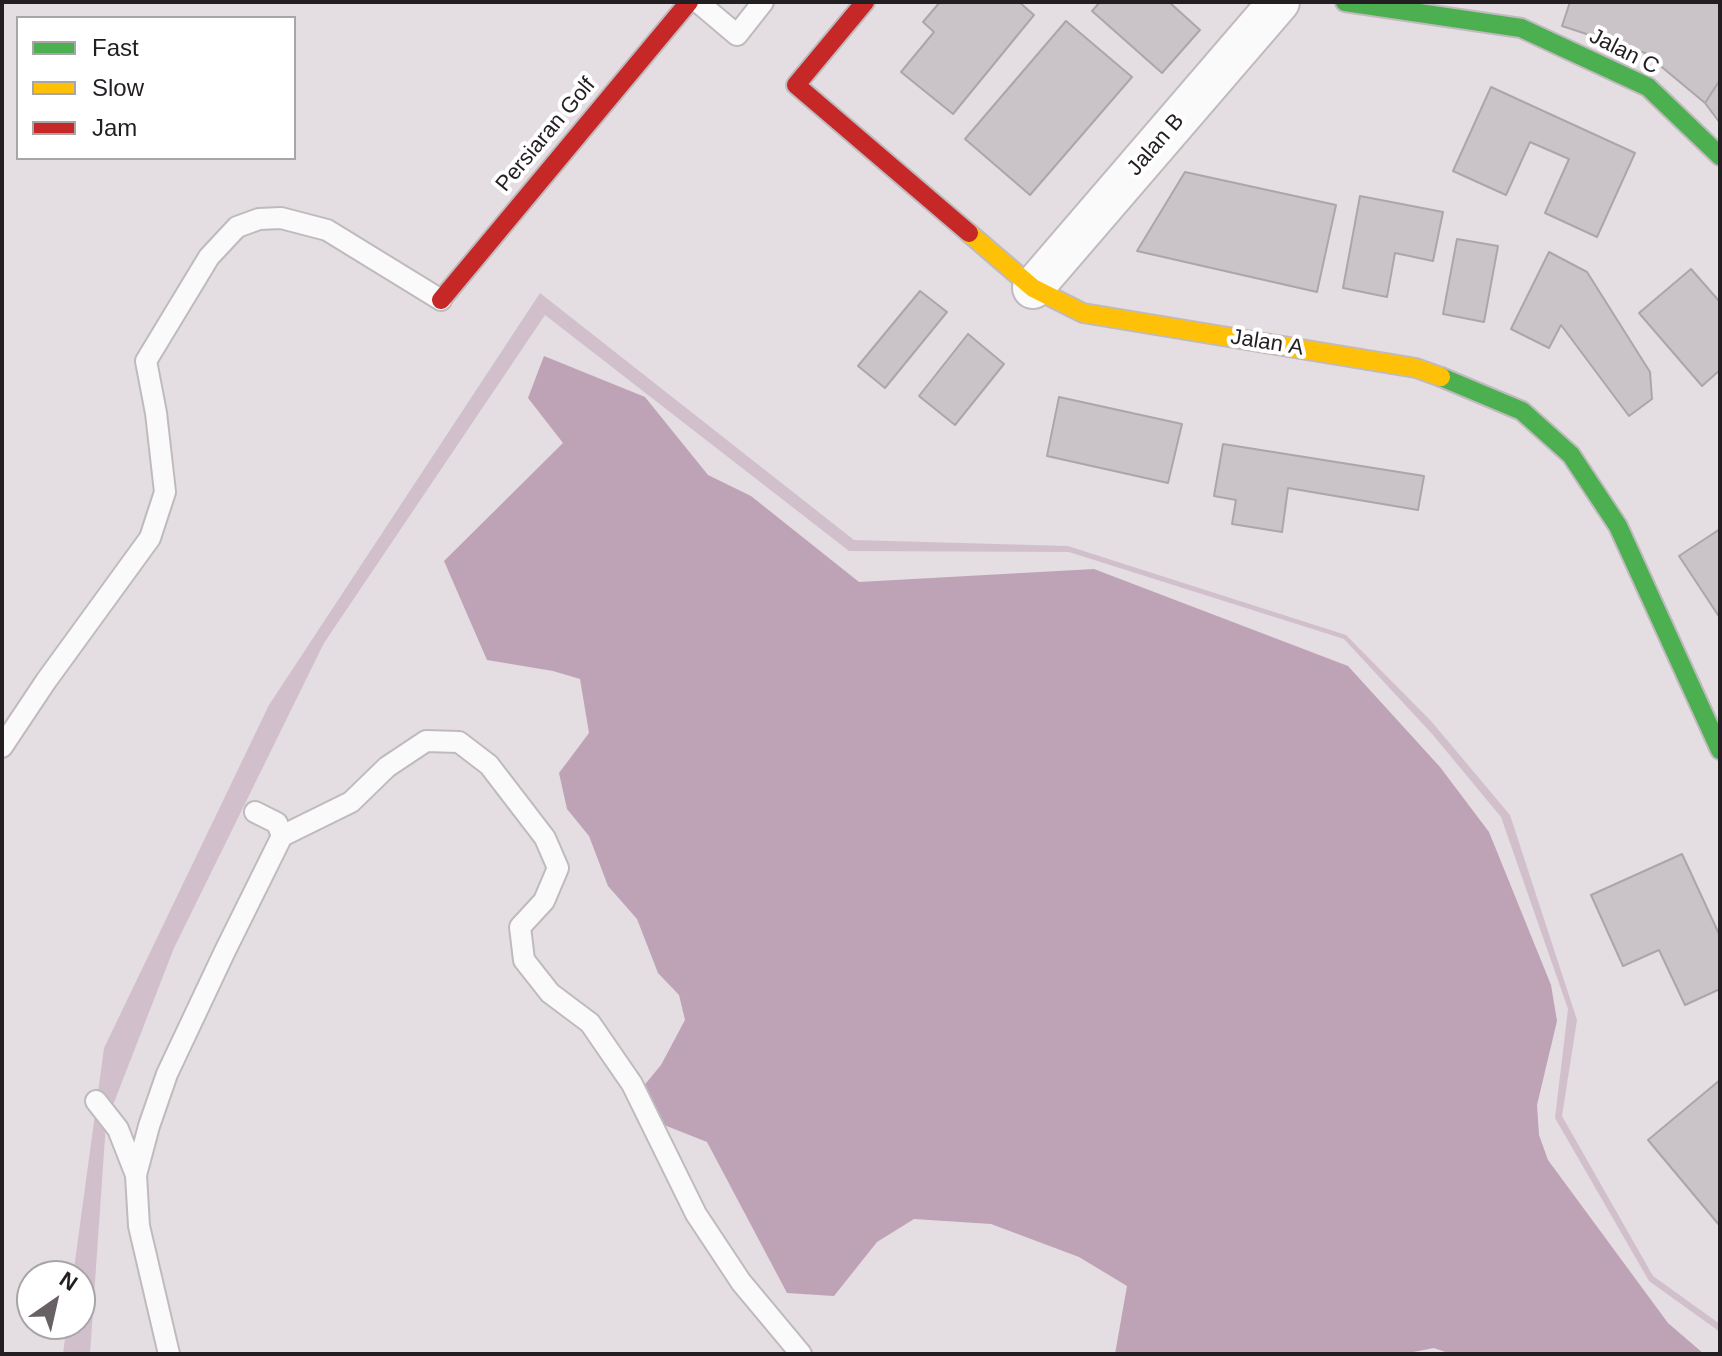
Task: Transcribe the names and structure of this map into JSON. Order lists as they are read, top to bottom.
{
  "streets": {
    "street": [
      "Jalan C",
      "Persiaran Golf",
      "Jalan B",
      "Jalan A"
    ]
  },
  "crossings": [
    ["Jalan B", "Jalan A"]
  ],
  "legend": ["Fast", "Slow", "Jam"],
  "north": "top right"
}
